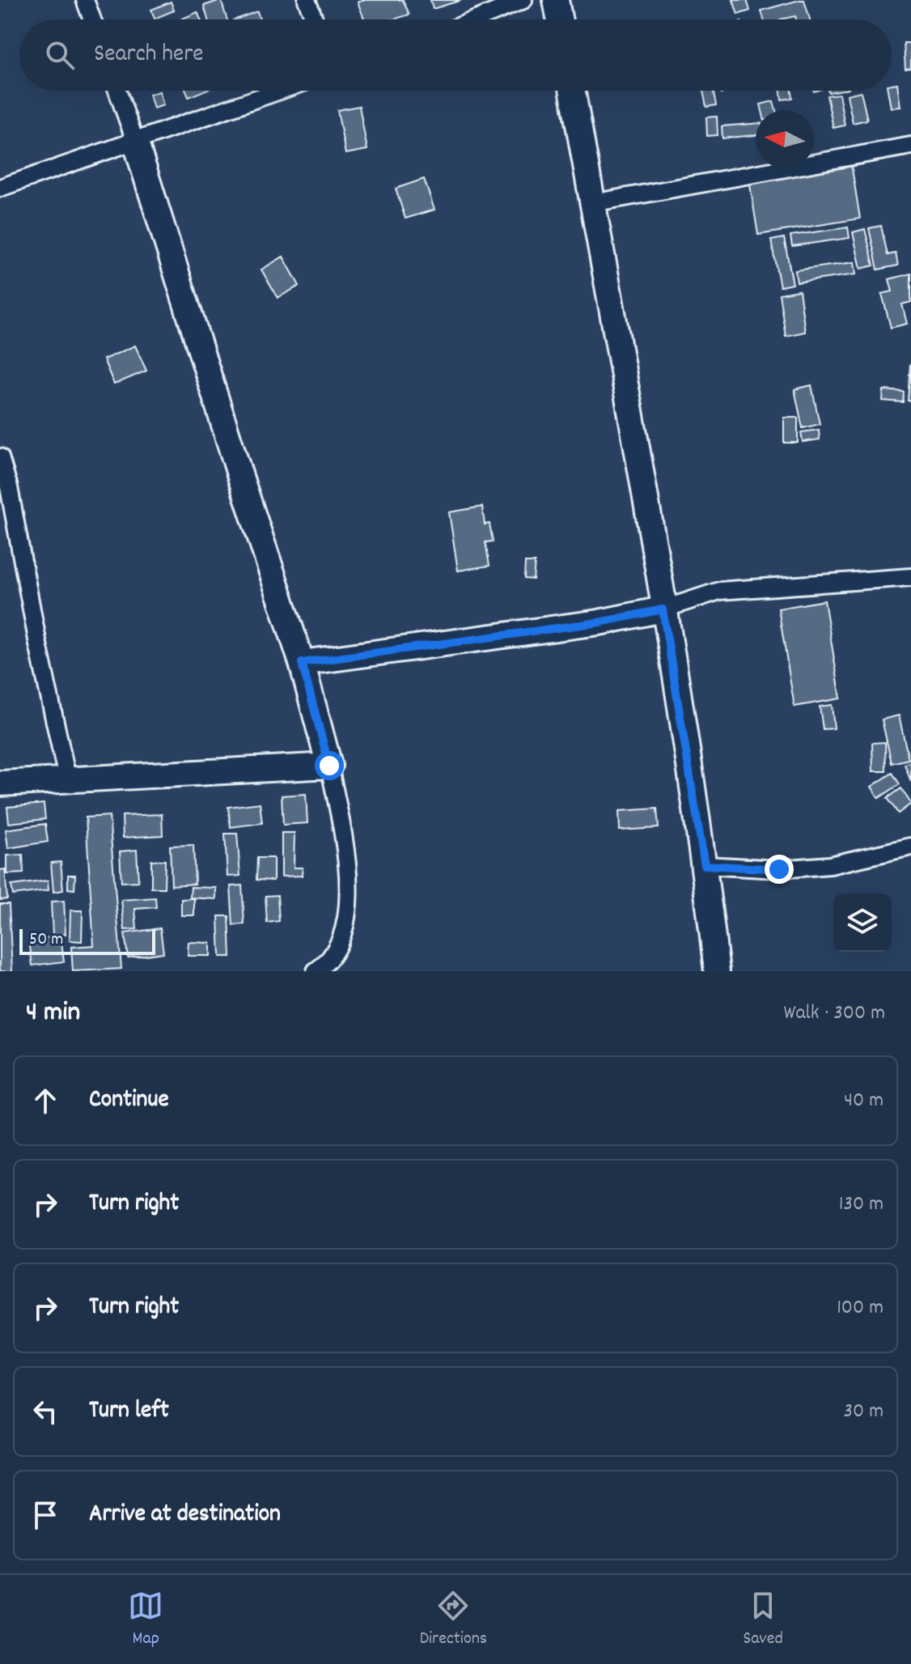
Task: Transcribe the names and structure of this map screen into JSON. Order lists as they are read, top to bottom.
{
  "scale_bar": "50 m",
  "north": "left",
  "page": {
    "search": "Search here",
    "scale": "50 m",
    "heading": ["4 min", "Walk · 300 m"],
    "list": [
      ["Continue", "40 m"],
      ["Turn right", "130 m"],
      ["Turn right", "100 m"],
      ["Turn left", "30 m"],
      "Arrive at destination"
    ],
    "nav": ["Map", "Directions", "Saved"]
  }
}
